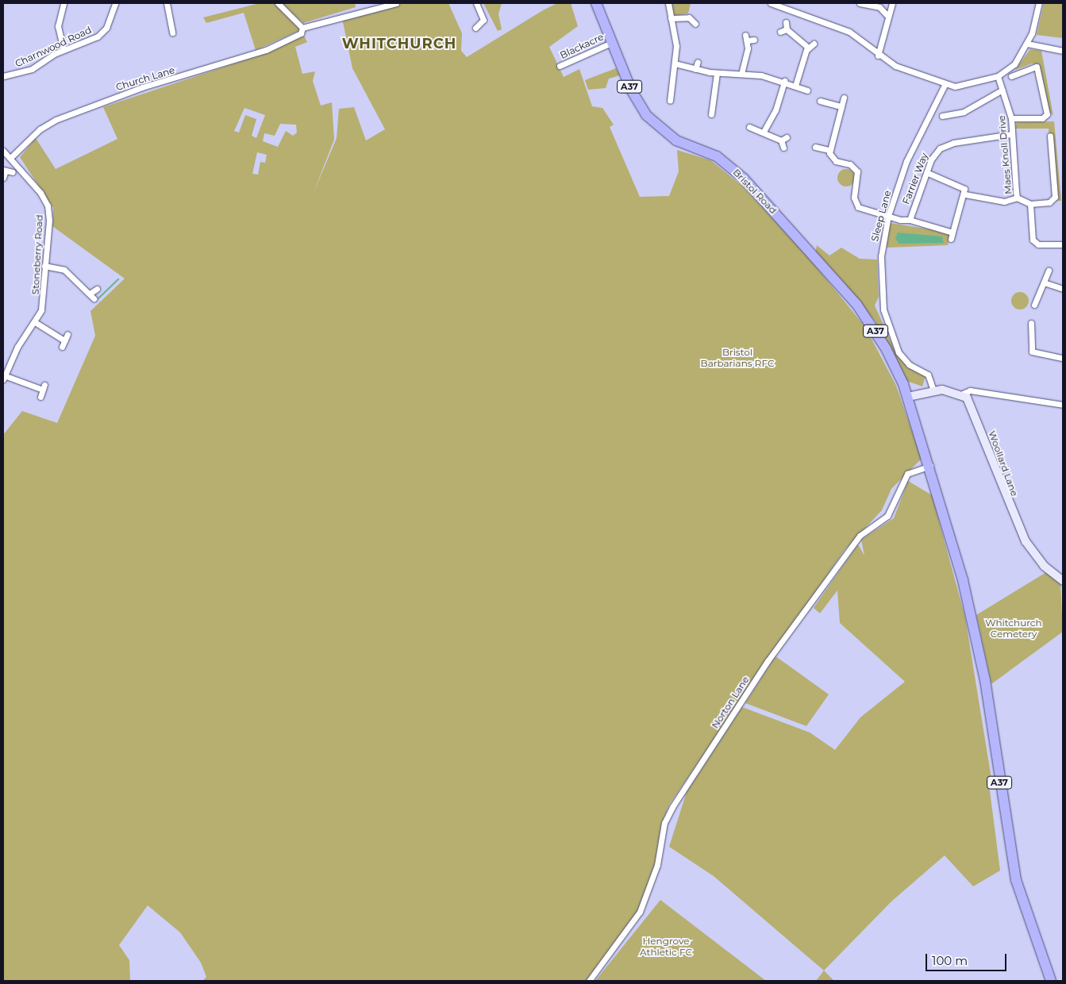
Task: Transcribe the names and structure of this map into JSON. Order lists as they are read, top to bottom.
{
  "streets": {
    "highway": ["A37", "Bristol Road"],
    "street": [
      "Blackacre",
      "Charnwood Road",
      "Church Lane",
      "Maes Knoll Drive",
      "Farrier Way",
      "Sleep Lane",
      "Stoneberry Road",
      "Woollard Lane",
      "Norton Lane"
    ]
  },
  "crossings": [
    ["Blackacre", "Bristol Road"],
    ["Church Lane", "Stoneberry Road"],
    ["A37", "Bristol Road"],
    ["A37", "Norton Lane"],
    ["Maes Knoll Drive", "Farrier Way"],
    ["Farrier Way", "Sleep Lane"]
  ],
  "districts": ["WHITCHURCH"],
  "parks": ["Bristol Barbarians RFC", "Whitchurch Cemetery", "Hengrove Athletic FC"],
  "scale_bar": "100 m"
}
